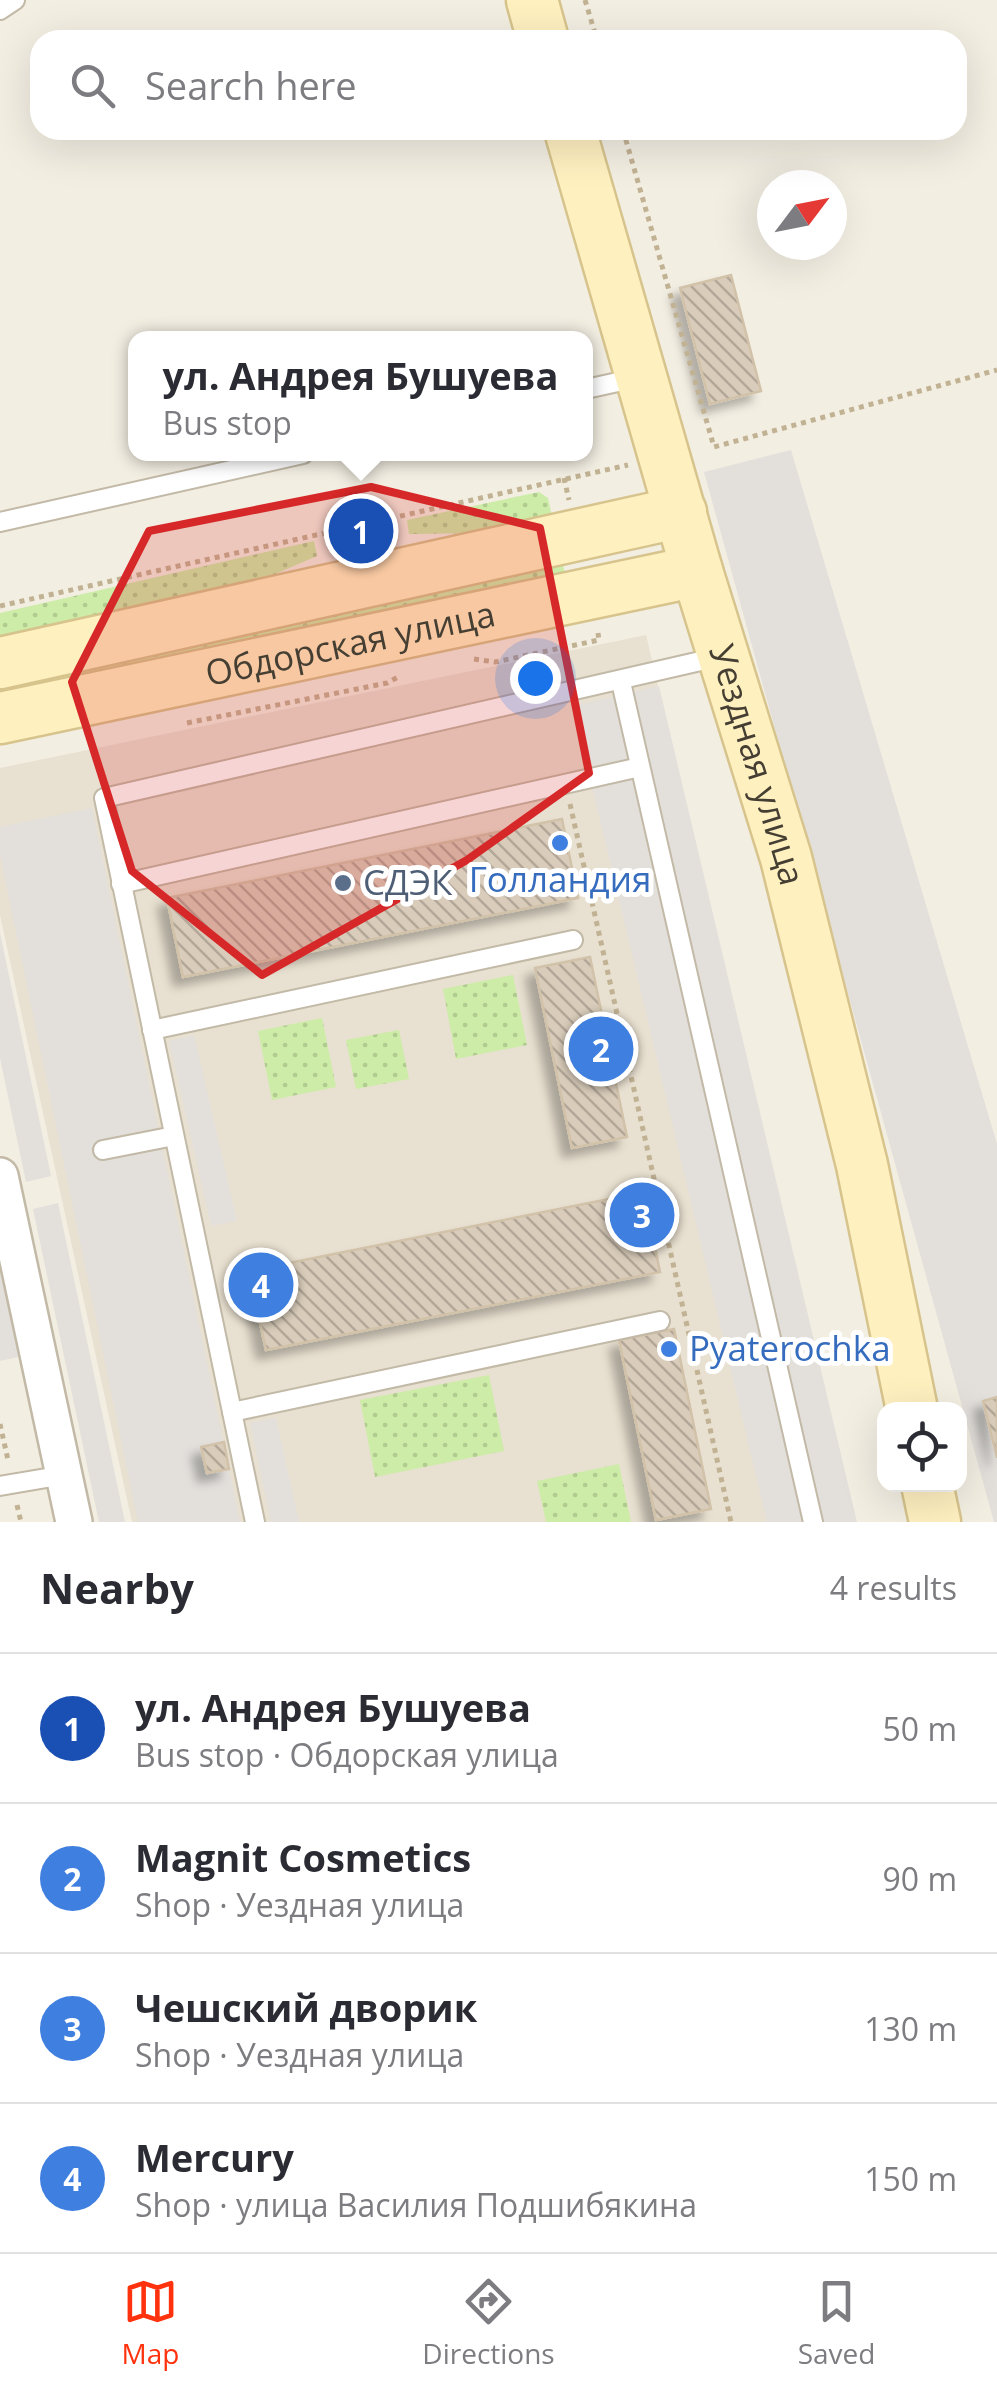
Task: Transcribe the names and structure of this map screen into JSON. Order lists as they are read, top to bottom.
{
  "streets": {
    "street": ["Обдорская улица", "Уездная улица"]
  },
  "crossings": [
    ["Обдорская улица", "Уездная улица"]
  ],
  "places": ["Голландия", "СДЭК", "Pyaterochka"],
  "north": "top right",
  "page": {
    "search": "Search here",
    "popup": ["ул. Андрея Бушуева", "Bus stop"],
    "pins": [
      "1",
      "2",
      "3",
      "4"
    ],
    "heading": ["Nearby", "4 results"],
    "list": [
      {
        "mark": "1",
        "name": "ул. Андрея Бушуева",
        "note": "Bus stop · Обдорская улица",
        "value": "50 m"
      },
      {
        "mark": "2",
        "name": "Magnit Cosmetics",
        "note": "Shop · Уездная улица",
        "value": "90 m"
      },
      {
        "mark": "3",
        "name": "Чешский дворик",
        "note": "Shop · Уездная улица",
        "value": "130 m"
      },
      {
        "mark": "4",
        "name": "Mercury",
        "note": "Shop · улица Василия Подшибякина",
        "value": "150 m"
      }
    ],
    "nav": ["Map", "Directions", "Saved"]
  }
}
